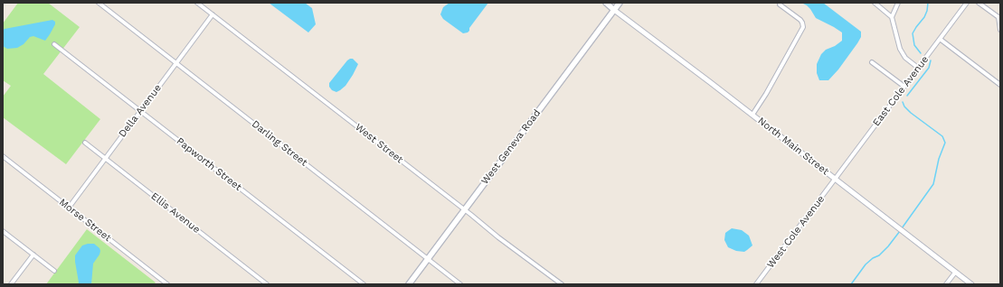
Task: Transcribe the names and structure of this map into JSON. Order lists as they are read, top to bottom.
{
  "streets": {
    "main road": ["West Geneva Road"],
    "street": [
      "East Cole Avenue",
      "Della Avenue",
      "Darling Street",
      "West Street",
      "North Main Street",
      "Papworth Street",
      "Ellis Avenue",
      "Morse Street",
      "West Cole Avenue"
    ]
  },
  "crossings": [
    ["East Cole Avenue", "North Main Street"],
    ["East Cole Avenue", "West Cole Avenue"],
    ["Della Avenue", "Darling Street"],
    ["Della Avenue", "West Street"],
    ["Della Avenue", "Papworth Street"],
    ["Della Avenue", "Ellis Avenue"],
    ["Della Avenue", "Morse Street"],
    ["Darling Street", "West Geneva Road"],
    ["West Street", "West Geneva Road"],
    ["North Main Street", "West Geneva Road"],
    ["North Main Street", "West Cole Avenue"]
  ]
}
